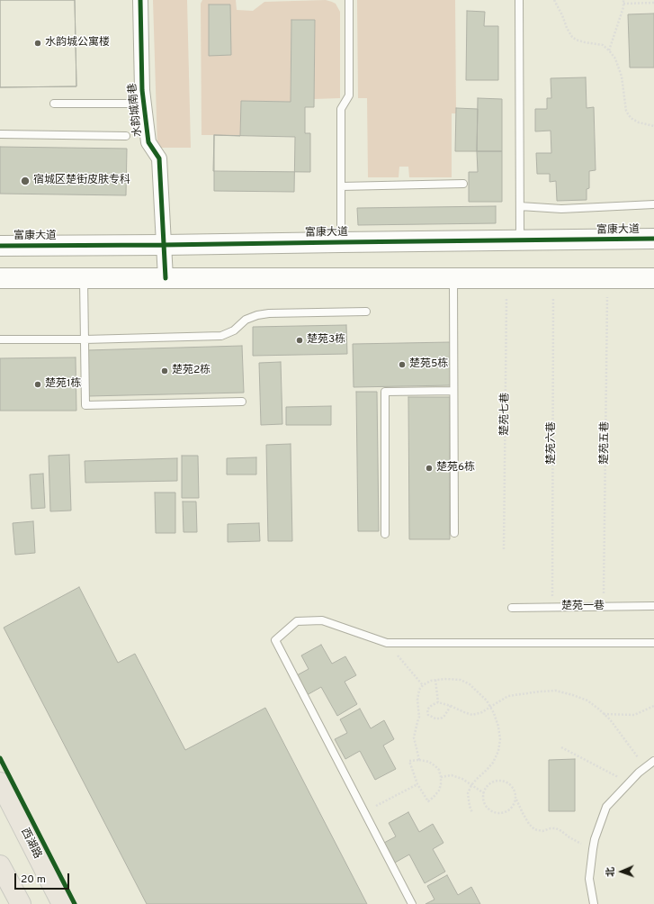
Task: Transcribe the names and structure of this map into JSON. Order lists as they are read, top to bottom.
{
  "streets": {
    "main road": ["西湖路"],
    "street": ["水韵城南巷", "富康大道"],
    "lane": ["楚苑一巷"],
    "path": ["楚苑七巷", "楚苑六巷", "楚苑五巷"]
  },
  "crossings": [
    ["水韵城南巷", "富康大道"],
    ["楚苑六巷", "楚苑一巷"],
    ["楚苑五巷", "楚苑一巷"]
  ],
  "places": [
    "水韵城公寓楼",
    "宿城区楚街皮肤专科",
    "楚苑3栋",
    "楚苑5栋",
    "楚苑2栋",
    "楚苑1栋",
    "楚苑6栋"
  ],
  "scale_bar": "20 m",
  "north": "left"
}
